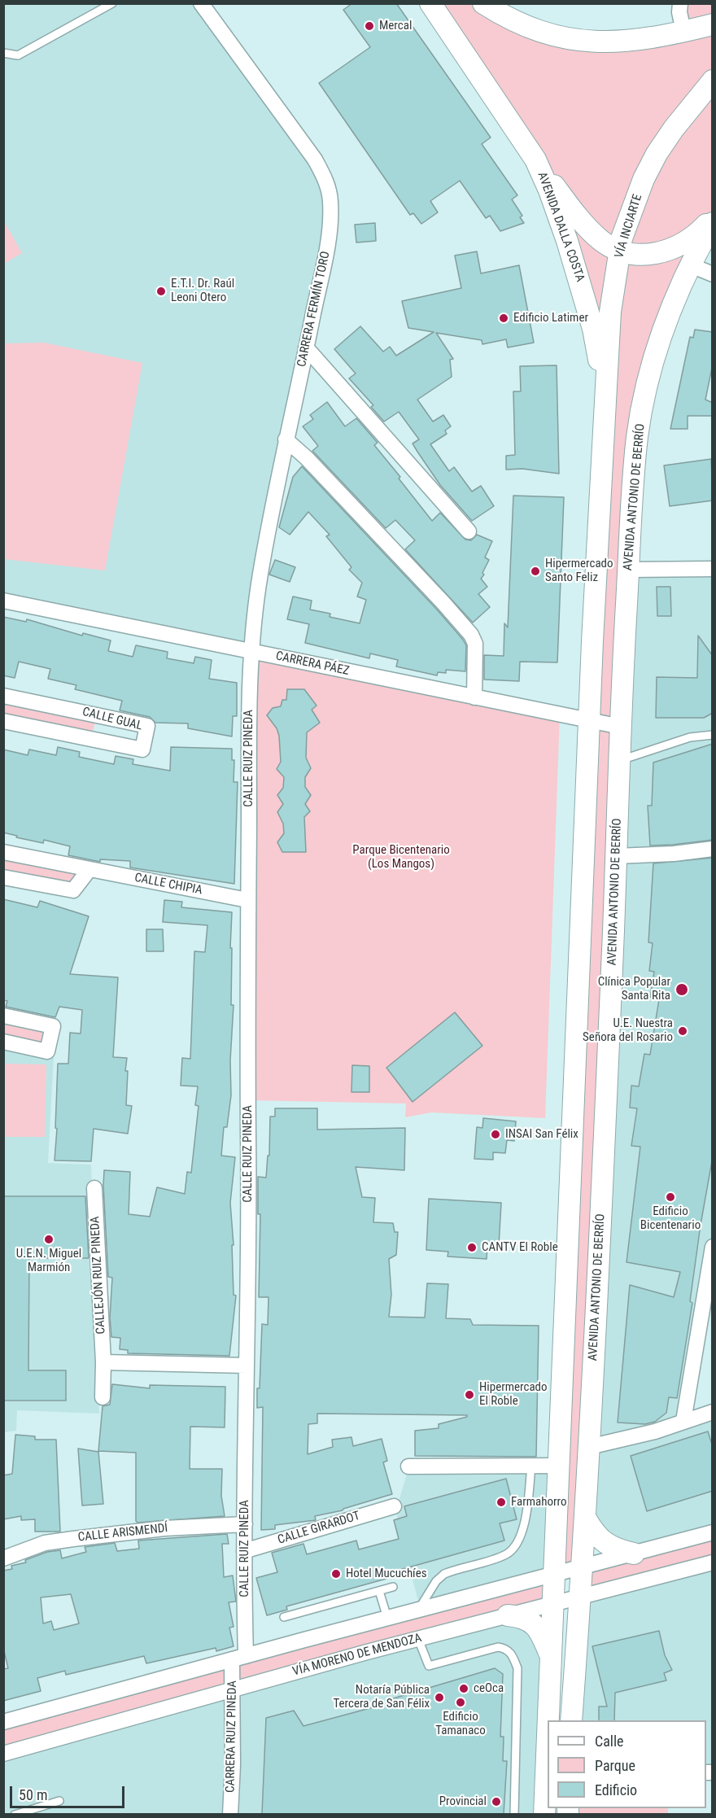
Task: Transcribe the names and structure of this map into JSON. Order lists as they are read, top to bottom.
{
  "streets": {
    "street": [
      "VÍA INCIARTE",
      "AVENIDA DALLA COSTA",
      "CARRERA FERMÍN TORO",
      "AVENIDA ANTONIO DE BERRÍO",
      "CARRERA PÁEZ",
      "CALLE GUAL",
      "CALLE RUIZ PINEDA",
      "CALLE CHIPIA",
      "CALLEJÓN RUIZ PINEDA",
      "CALLE GIRARDOT",
      "CALLE ARISMENDÍ",
      "VÍA MORENO DE MENDOZA",
      "CARRERA RUIZ PINEDA"
    ]
  },
  "crossings": [
    ["VÍA INCIARTE", "AVENIDA DALLA COSTA"],
    ["CARRERA FERMÍN TORO", "CARRERA PÁEZ"],
    ["CARRERA FERMÍN TORO", "CALLE RUIZ PINEDA"],
    ["AVENIDA ANTONIO DE BERRÍO", "CARRERA PÁEZ"],
    ["AVENIDA ANTONIO DE BERRÍO", "VÍA MORENO DE MENDOZA"],
    ["CARRERA PÁEZ", "CALLE RUIZ PINEDA"],
    ["CALLE RUIZ PINEDA", "CALLE CHIPIA"],
    ["CALLE RUIZ PINEDA", "CALLE GIRARDOT"],
    ["CALLE RUIZ PINEDA", "CALLE ARISMENDÍ"],
    ["CALLE RUIZ PINEDA", "CARRERA RUIZ PINEDA"],
    ["VÍA MORENO DE MENDOZA", "CARRERA RUIZ PINEDA"]
  ],
  "parks": ["Parque Bicentenario (Los Mangos)"],
  "places": [
    "Mercal",
    "E.T.I. Dr. Raúl Leoni Otero",
    "Edificio Latimer",
    "Hipermercado Santo Feliz",
    "Clínica Popular Santa Rita",
    "U.E. Nuestra Señora del Rosario",
    "INSAI San Félix",
    "Edificio Bicentenario",
    "U.E.N. Miguel Marmión",
    "CANTV El Roble",
    "Hipermercado El Roble",
    "Farmahorro",
    "Hotel Mucuchíes",
    "ceOca",
    "Notaría Pública Tercera de San Félix",
    "Edificio Tamanaco",
    "Provincial"
  ],
  "legend": ["Calle", "Parque", "Edificio"],
  "scale_bar": "50 m"
}
